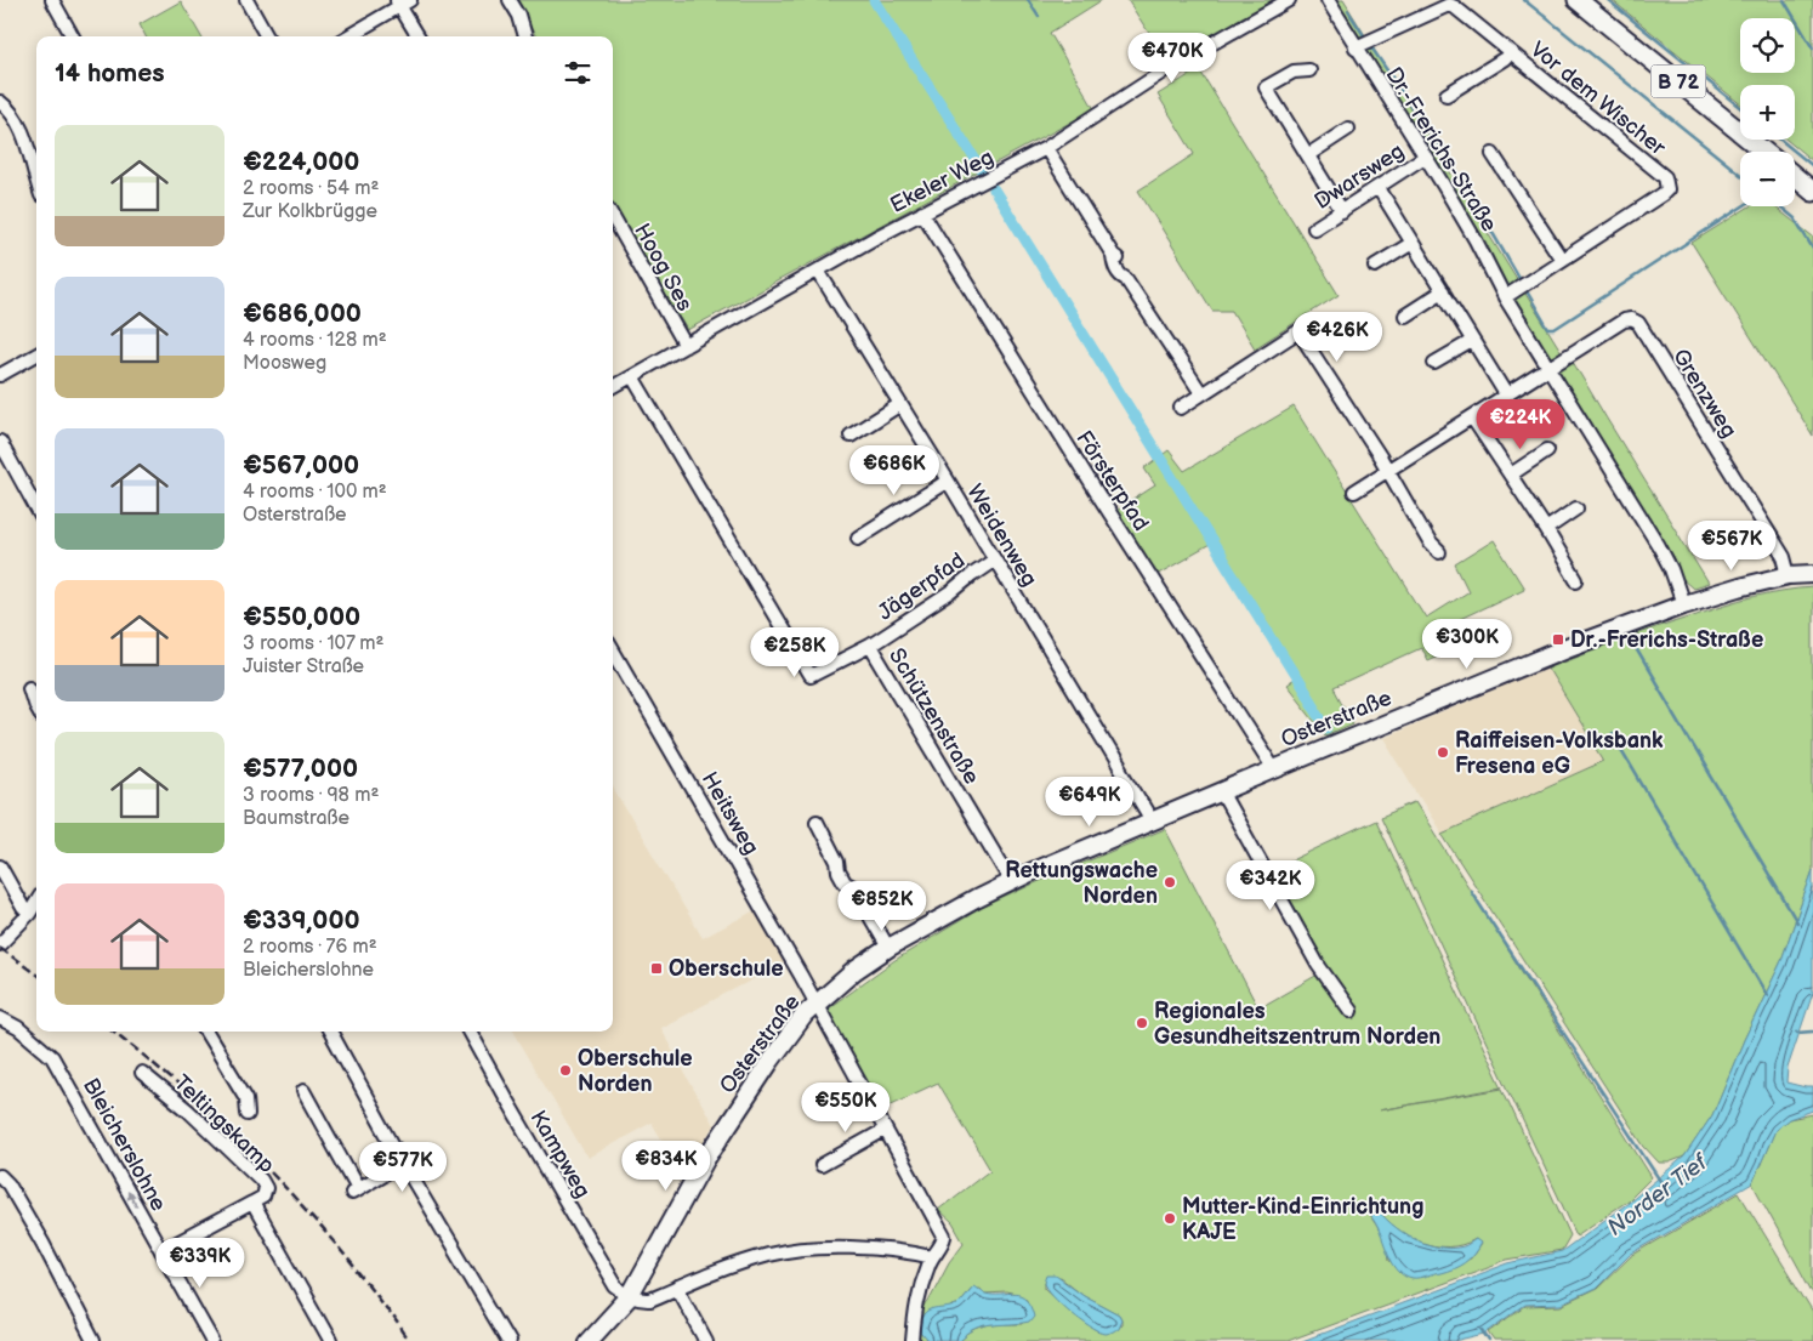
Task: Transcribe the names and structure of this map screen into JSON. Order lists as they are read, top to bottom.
{
  "streets": {
    "main road": ["B 72"],
    "street": [
      "Vor dem Wischer",
      "Dr.-Frerichs-Straße",
      "Dwarsweg",
      "Ekeler Weg",
      "Hoog Ses",
      "Grenzweg",
      "Försterpfad",
      "Weidenweg",
      "Jägerpfad",
      "Schützenstraße",
      "Osterstraße",
      "Heitsweg",
      "Teltingskamp",
      "Bleicherslohne",
      "Kampweg"
    ]
  },
  "crossings": [
    ["Vor dem Wischer", "Dr.-Frerichs-Straße"],
    ["Dr.-Frerichs-Straße", "Dwarsweg"],
    ["Dr.-Frerichs-Straße", "Grenzweg"],
    ["Dr.-Frerichs-Straße", "Osterstraße"],
    ["Ekeler Weg", "Hoog Ses"],
    ["Ekeler Weg", "Försterpfad"],
    ["Ekeler Weg", "Weidenweg"],
    ["Ekeler Weg", "Schützenstraße"],
    ["Grenzweg", "Osterstraße"],
    ["Försterpfad", "Osterstraße"],
    ["Weidenweg", "Jägerpfad"],
    ["Weidenweg", "Osterstraße"],
    ["Jägerpfad", "Schützenstraße"],
    ["Schützenstraße", "Osterstraße"],
    ["Osterstraße", "Heitsweg"],
    ["Osterstraße", "Kampweg"],
    ["Teltingskamp", "Bleicherslohne"]
  ],
  "water": ["Norder Tief"],
  "places": {
    "transit": ["Dr.-Frerichs-Straße", "Oberschule"],
    "other": [
      "Raiffeisen-Volksbank Fresena eG",
      "Rettungswache Norden",
      "Regionales Gesundheitszentrum Norden",
      "Oberschule Norden",
      "Mutter-Kind-Einrichtung KAJE"
    ]
  },
  "page": {
    "map_buttons": ["+", "−"],
    "price": [
      "€470K",
      "€426K",
      "€224K",
      "€686K",
      "€567K",
      "€300K",
      "€258K",
      "€649K",
      "€342K",
      "€852K",
      "€550K",
      "€834K",
      "€577K",
      "€339K"
    ],
    "heading": "14 homes",
    "list": [
      {
        "name": "€224,000",
        "note": "2 rooms · 54 m² · Zur Kolkbrügge"
      },
      {
        "name": "€686,000",
        "note": "4 rooms · 128 m² · Moosweg"
      },
      {
        "name": "€567,000",
        "note": "4 rooms · 100 m² · Osterstraße"
      },
      {
        "name": "€550,000",
        "note": "3 rooms · 107 m² · Juister Straße"
      },
      {
        "name": "€577,000",
        "note": "3 rooms · 98 m² · Baumstraße"
      },
      {
        "name": "€339,000",
        "note": "2 rooms · 76 m² · Bleicherslohne"
      }
    ]
  }
}
